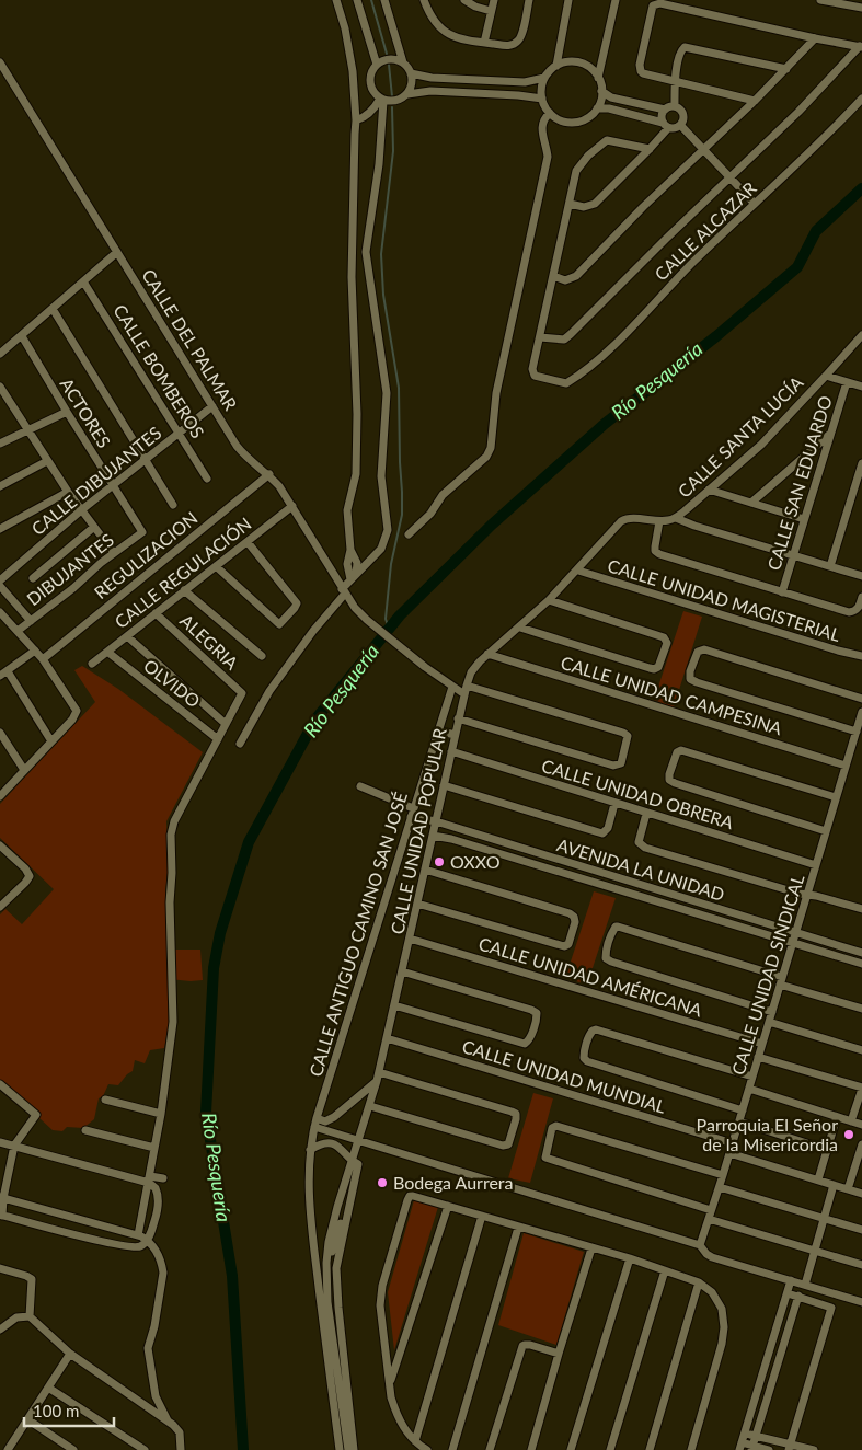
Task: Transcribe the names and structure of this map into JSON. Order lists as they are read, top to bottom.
{
  "streets": {
    "street": [
      "CALLE ALCAZAR",
      "CALLE DEL PALMAR",
      "CALLE BOMBEROS",
      "ACTORES",
      "CALLE SANTA LUCÍA",
      "CALLE DIBUJANTES",
      "CALLE SAN EDUARDO",
      "REGULIZACION",
      "DIBUJANTES",
      "CALLE REGULACIÓN",
      "CALLE UNIDAD MAGISTERIAL",
      "ALEGRIA",
      "OLVIDO",
      "CALLE UNIDAD CAMPESINA",
      "CALLE UNIDAD OBRERA",
      "CALLE UNIDAD POPULAR",
      "AVENIDA LA UNIDAD",
      "CALLE ANTIGUO CAMINO SAN JOSÉ",
      "CALLE UNIDAD SINDICAL",
      "CALLE UNIDAD AMÉRICANA",
      "CALLE UNIDAD MUNDIAL"
    ]
  },
  "crossings": [
    ["CALLE DEL PALMAR", "CALLE DIBUJANTES"],
    ["CALLE DEL PALMAR", "REGULIZACION"],
    ["CALLE DEL PALMAR", "CALLE REGULACIÓN"],
    ["CALLE DEL PALMAR", "CALLE UNIDAD POPULAR"],
    ["CALLE DEL PALMAR", "CALLE ANTIGUO CAMINO SAN JOSÉ"],
    ["CALLE BOMBEROS", "CALLE DIBUJANTES"],
    ["ACTORES", "CALLE DIBUJANTES"],
    ["ACTORES", "DIBUJANTES"],
    ["CALLE SANTA LUCÍA", "CALLE UNIDAD MAGISTERIAL"],
    ["CALLE SANTA LUCÍA", "CALLE UNIDAD POPULAR"],
    ["CALLE REGULACIÓN", "ALEGRIA"],
    ["CALLE REGULACIÓN", "OLVIDO"],
    ["CALLE UNIDAD MAGISTERIAL", "CALLE UNIDAD POPULAR"],
    ["CALLE UNIDAD CAMPESINA", "CALLE UNIDAD POPULAR"],
    ["CALLE UNIDAD CAMPESINA", "CALLE UNIDAD SINDICAL"],
    ["CALLE UNIDAD OBRERA", "CALLE UNIDAD POPULAR"],
    ["CALLE UNIDAD OBRERA", "CALLE UNIDAD SINDICAL"],
    ["CALLE UNIDAD POPULAR", "AVENIDA LA UNIDAD"],
    ["CALLE UNIDAD POPULAR", "CALLE UNIDAD AMÉRICANA"],
    ["CALLE UNIDAD POPULAR", "CALLE UNIDAD MUNDIAL"],
    ["AVENIDA LA UNIDAD", "CALLE ANTIGUO CAMINO SAN JOSÉ"],
    ["AVENIDA LA UNIDAD", "CALLE UNIDAD SINDICAL"],
    ["CALLE UNIDAD SINDICAL", "CALLE UNIDAD AMÉRICANA"],
    ["CALLE UNIDAD SINDICAL", "CALLE UNIDAD MUNDIAL"]
  ],
  "water": ["Río Pesquería"],
  "places": ["OXXO", "Parroquia El Señor de la Misericordia", "Bodega Aurrera"],
  "scale_bar": "100 m"
}
